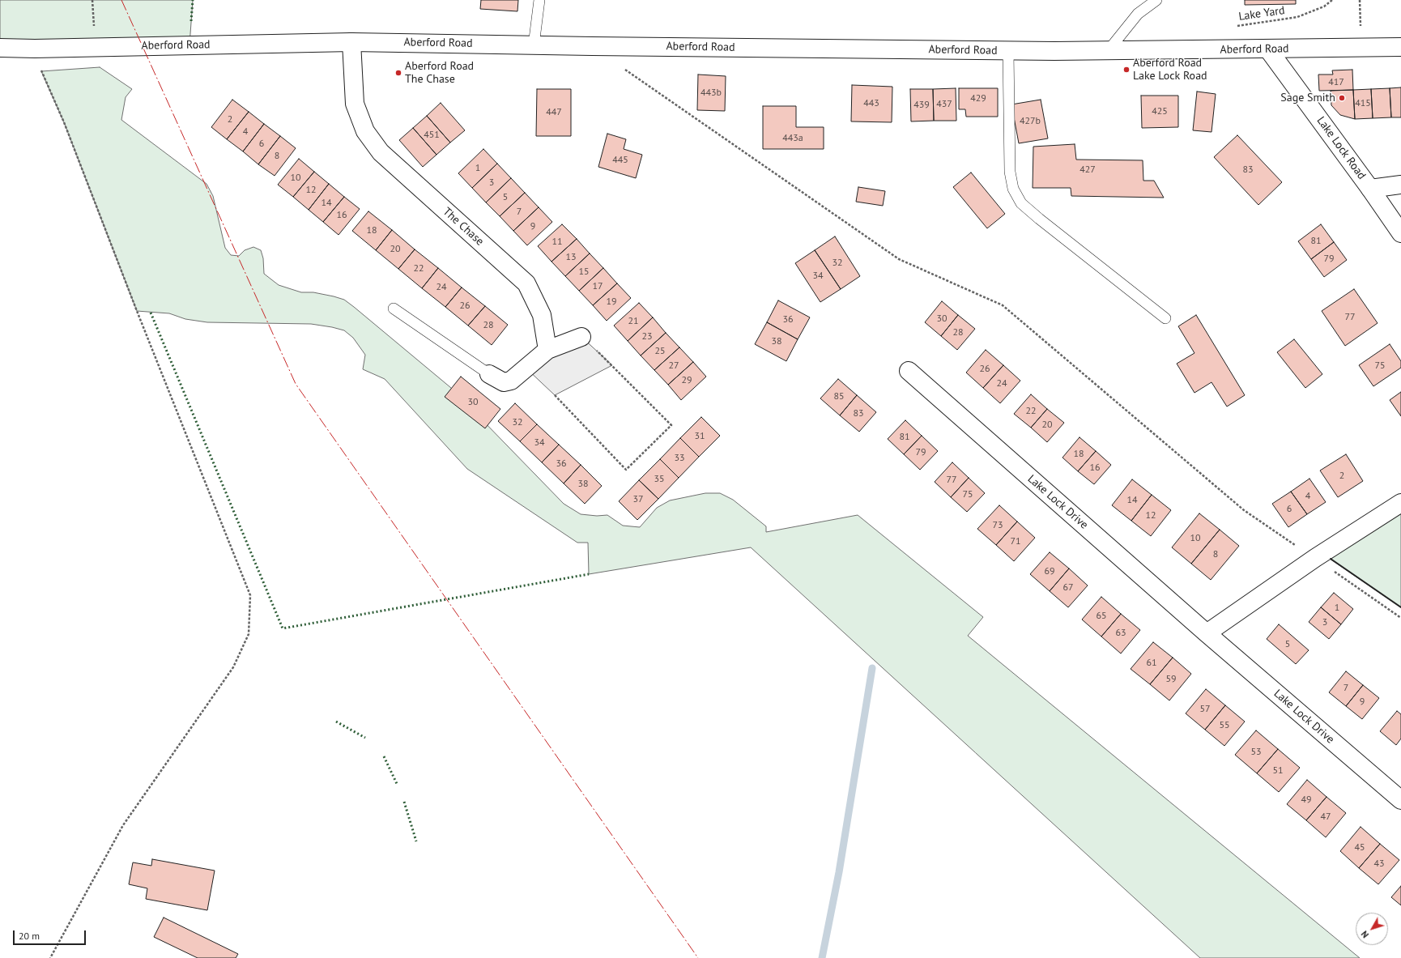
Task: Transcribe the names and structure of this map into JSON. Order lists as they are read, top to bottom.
{
  "streets": {
    "street": [
      "Aberford Road",
      "Lake Lock Road",
      "The Chase",
      "Lake Lock Drive"
    ],
    "path": ["Lake Yard"]
  },
  "crossings": [
    ["Lake Yard", "Aberford Road"],
    ["Aberford Road", "Lake Lock Road"],
    ["Aberford Road", "The Chase"]
  ],
  "places": ["Aberford Road Lake Lock Road", "Aberford Road The Chase", "Sage Smith"],
  "house_numbers": [
    "417",
    "443b",
    "429",
    "443",
    "415",
    "437",
    "439",
    "425",
    "447",
    "2",
    "427b",
    "4",
    "451",
    "443a",
    "6",
    "8",
    "445",
    "1",
    "427",
    "83",
    "10",
    "3",
    "12",
    "5",
    "14",
    "7",
    "16",
    "9",
    "18",
    "81",
    "11",
    "20",
    "13",
    "79",
    "32",
    "22",
    "15",
    "34",
    "17",
    "24",
    "19",
    "26",
    "77",
    "30",
    "36",
    "21",
    "28",
    "28",
    "23",
    "38",
    "25",
    "27",
    "75",
    "26",
    "29",
    "24",
    "85",
    "30",
    "22",
    "83",
    "32",
    "20",
    "31",
    "81",
    "34",
    "79",
    "18",
    "33",
    "36",
    "16",
    "2",
    "35",
    "77",
    "38",
    "75",
    "4",
    "37",
    "14",
    "6",
    "12",
    "73",
    "10",
    "71",
    "8",
    "69",
    "67",
    "1",
    "65",
    "3",
    "63",
    "5",
    "61",
    "59",
    "7",
    "9",
    "57",
    "55",
    "53",
    "51",
    "49",
    "47",
    "45",
    "43"
  ],
  "scale_bar": "20 m",
  "north": "bottom left"
}
